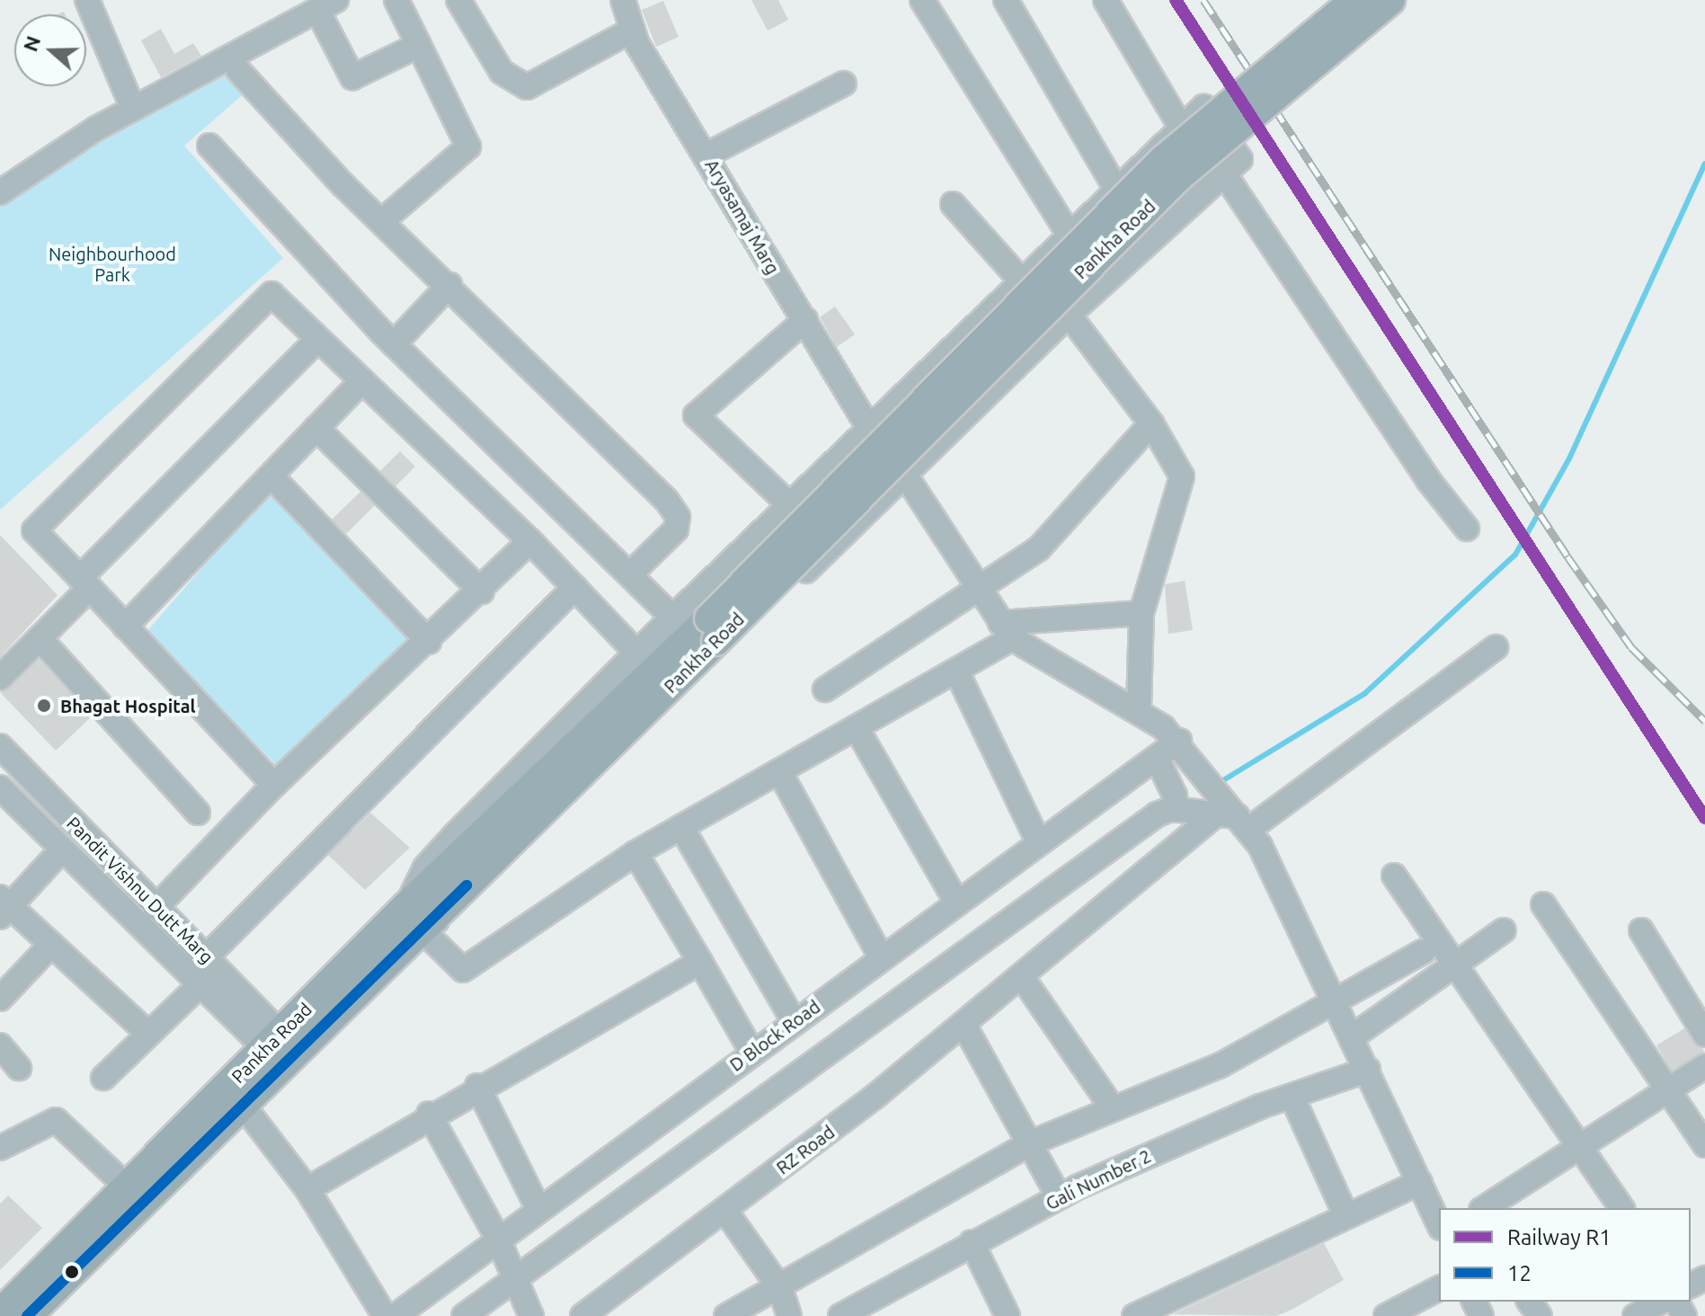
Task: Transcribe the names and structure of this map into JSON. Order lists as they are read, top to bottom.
{
  "streets": {
    "main road": ["Pankha Road"],
    "street": [
      "Aryasamaj Marg",
      "Pandit Vishnu Dutt Marg",
      "D Block Road",
      "RZ Road",
      "Gali Number 2"
    ]
  },
  "crossings": [
    ["Pankha Road", "Pandit Vishnu Dutt Marg"]
  ],
  "parks": ["Neighbourhood Park"],
  "places": ["Bhagat Hospital"],
  "lines": ["rail line R1", "transit line 12"],
  "legend": ["Railway R1", "12"],
  "north": "left"
}
